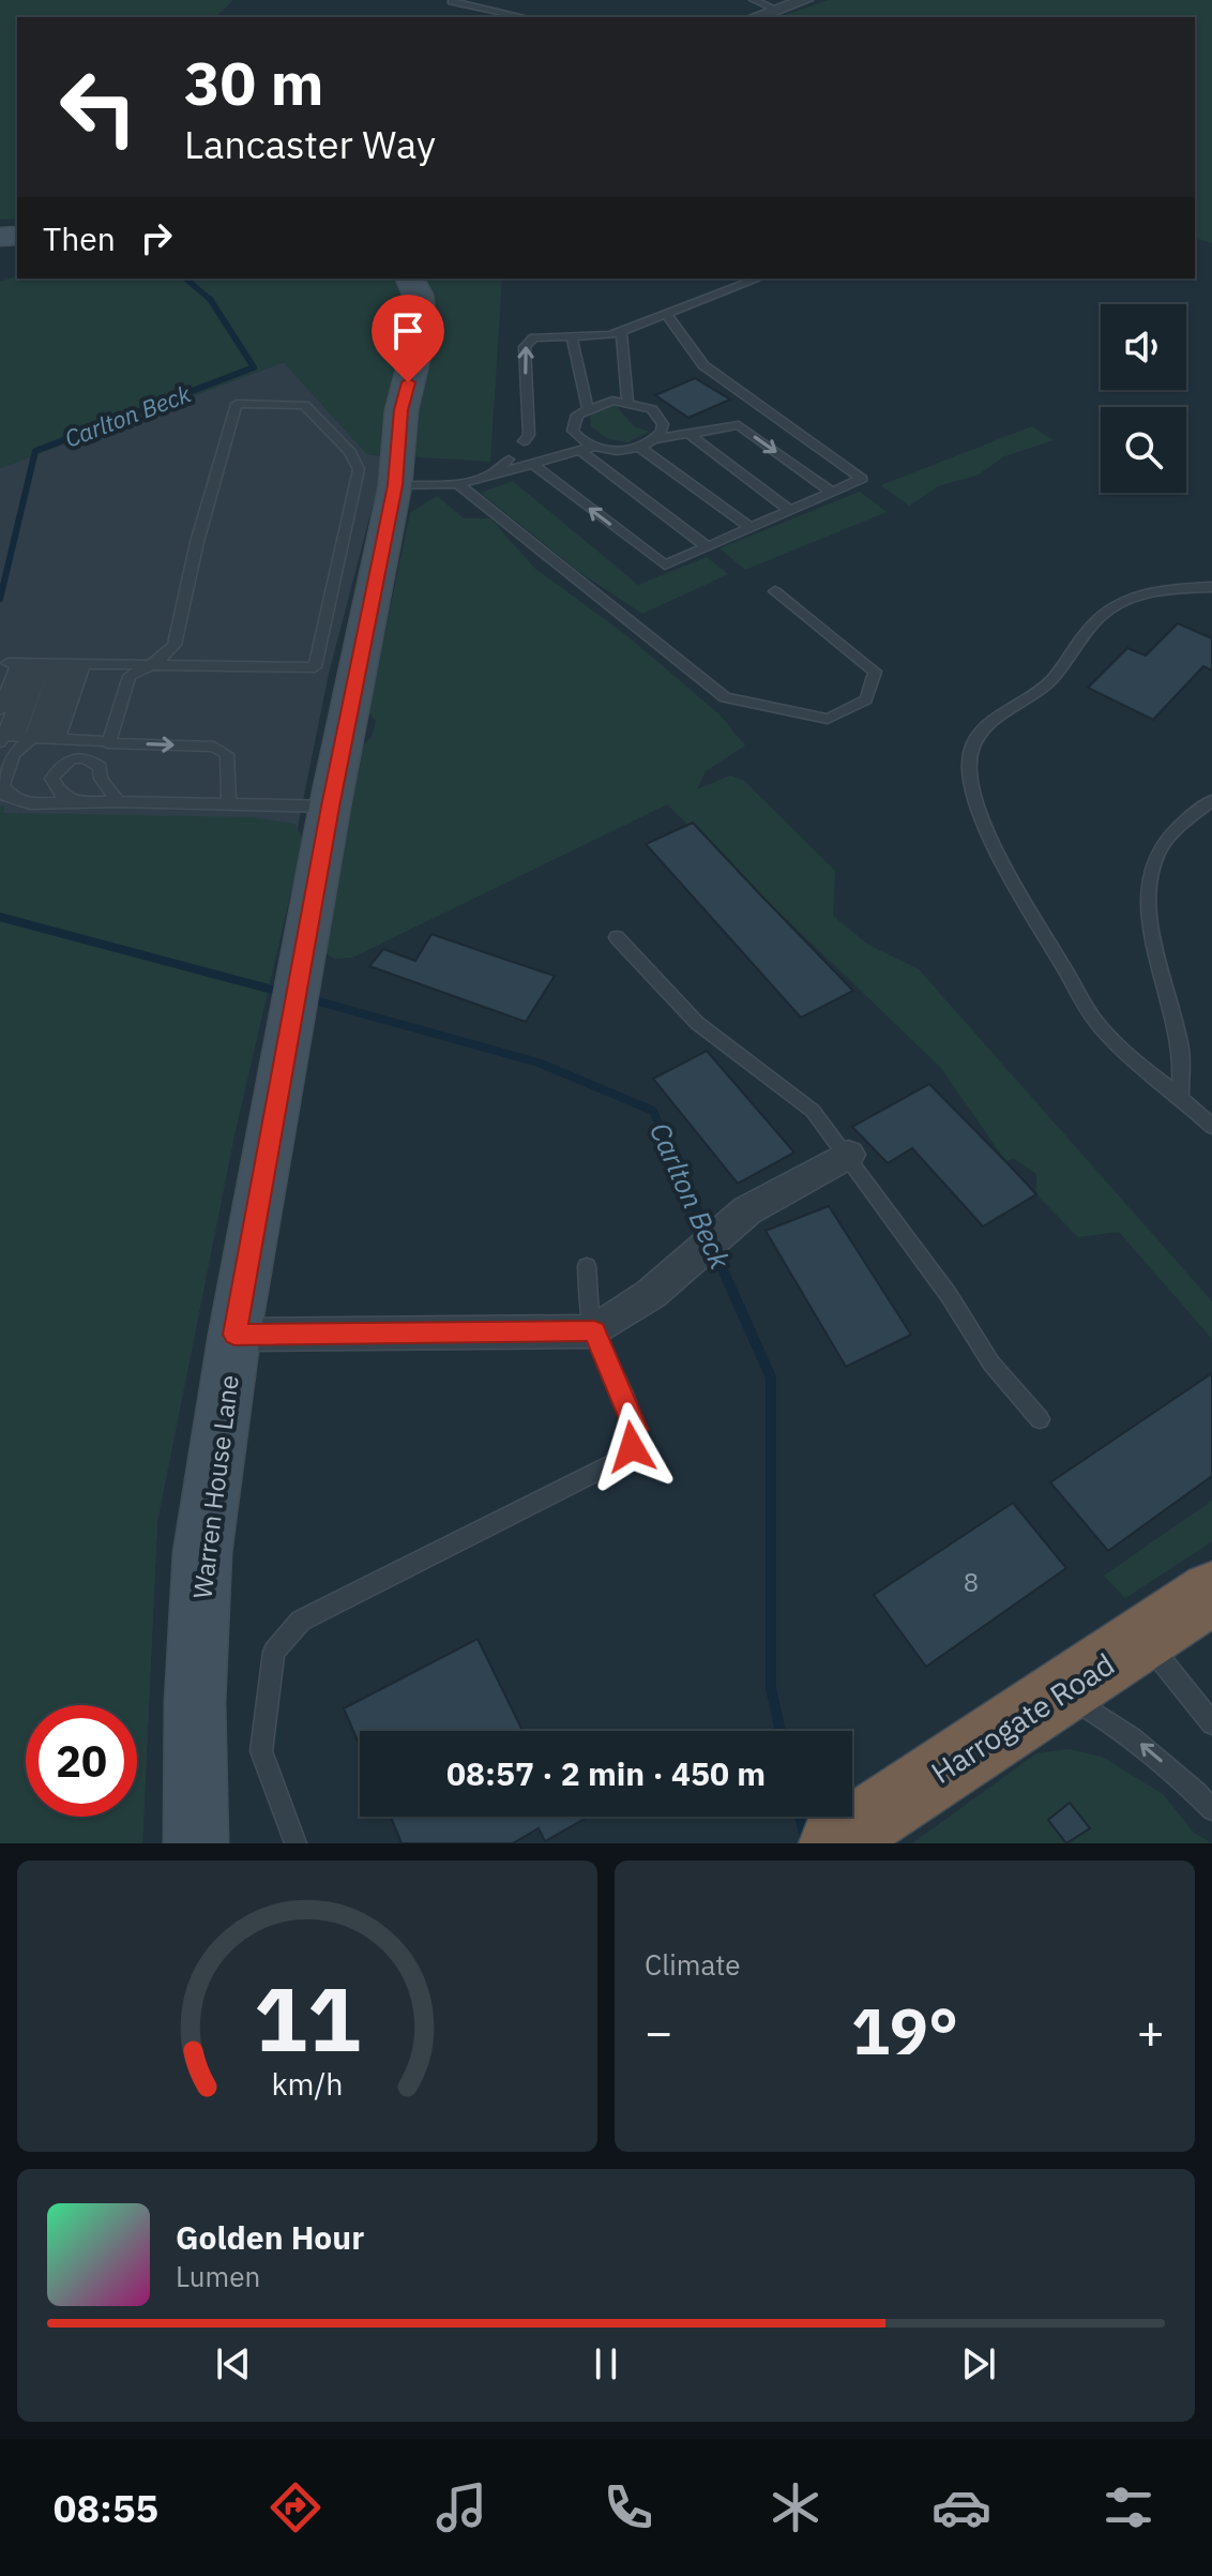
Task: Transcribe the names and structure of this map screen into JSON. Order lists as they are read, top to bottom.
{
  "streets": {
    "highway": ["Harrogate Road"],
    "street": ["Warren House Lane"]
  },
  "water": ["Carlton Beck"],
  "house_numbers": ["8"],
  "page": {
    "turn": ["30 m", "Lancaster Way"],
    "then": "Then",
    "limit": "20",
    "trip": "08:57 · 2 min · 450 m",
    "tile": "Climate",
    "heat": ["−", "19°", "+"],
    "song": ["Golden Hour", "Lumen"],
    "tabs": "08:55",
    "gauge": ["11", "km/h"]
  }
}
